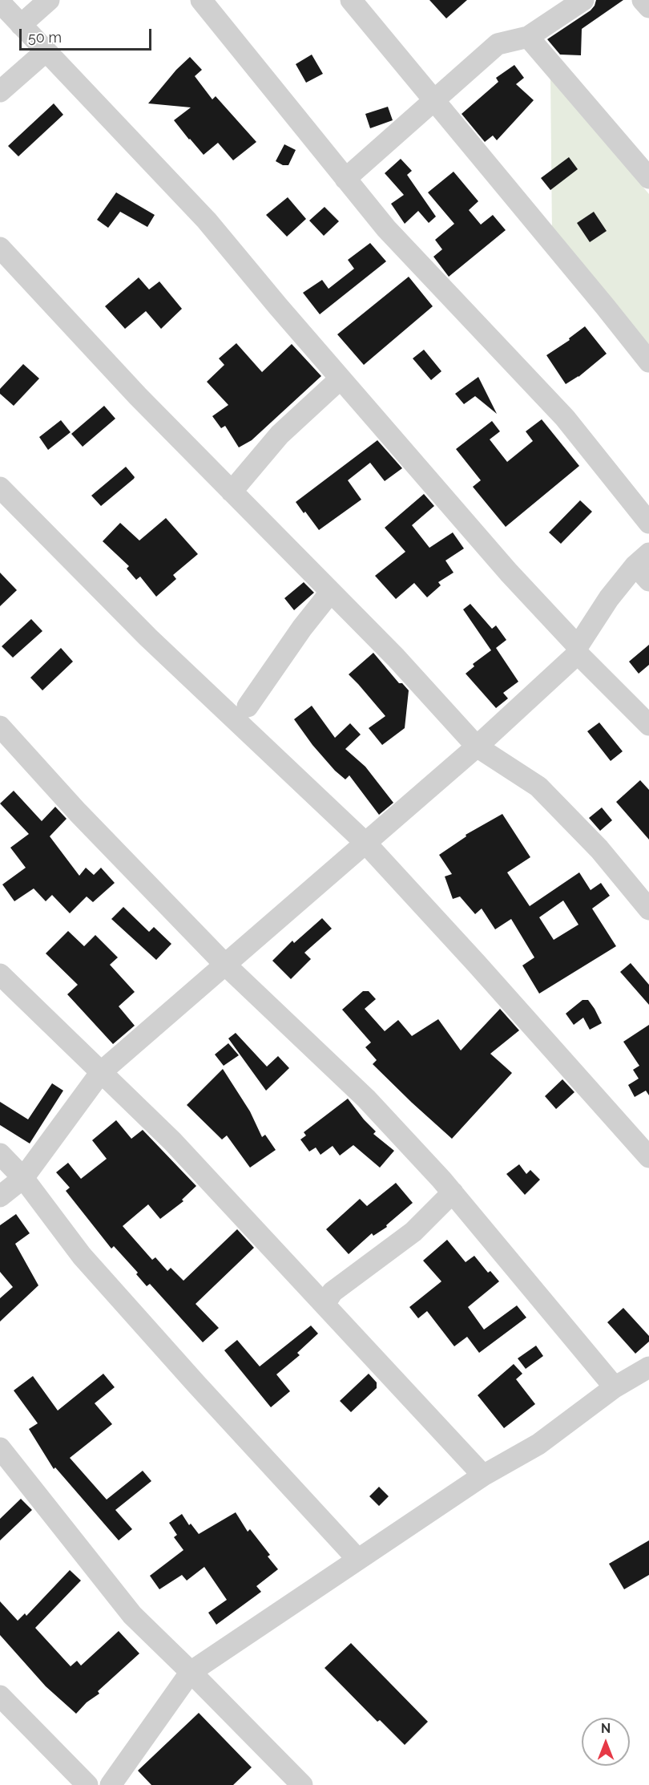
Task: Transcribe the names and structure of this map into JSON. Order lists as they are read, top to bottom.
{
  "scale_bar": "50 m",
  "north": "top"
}
